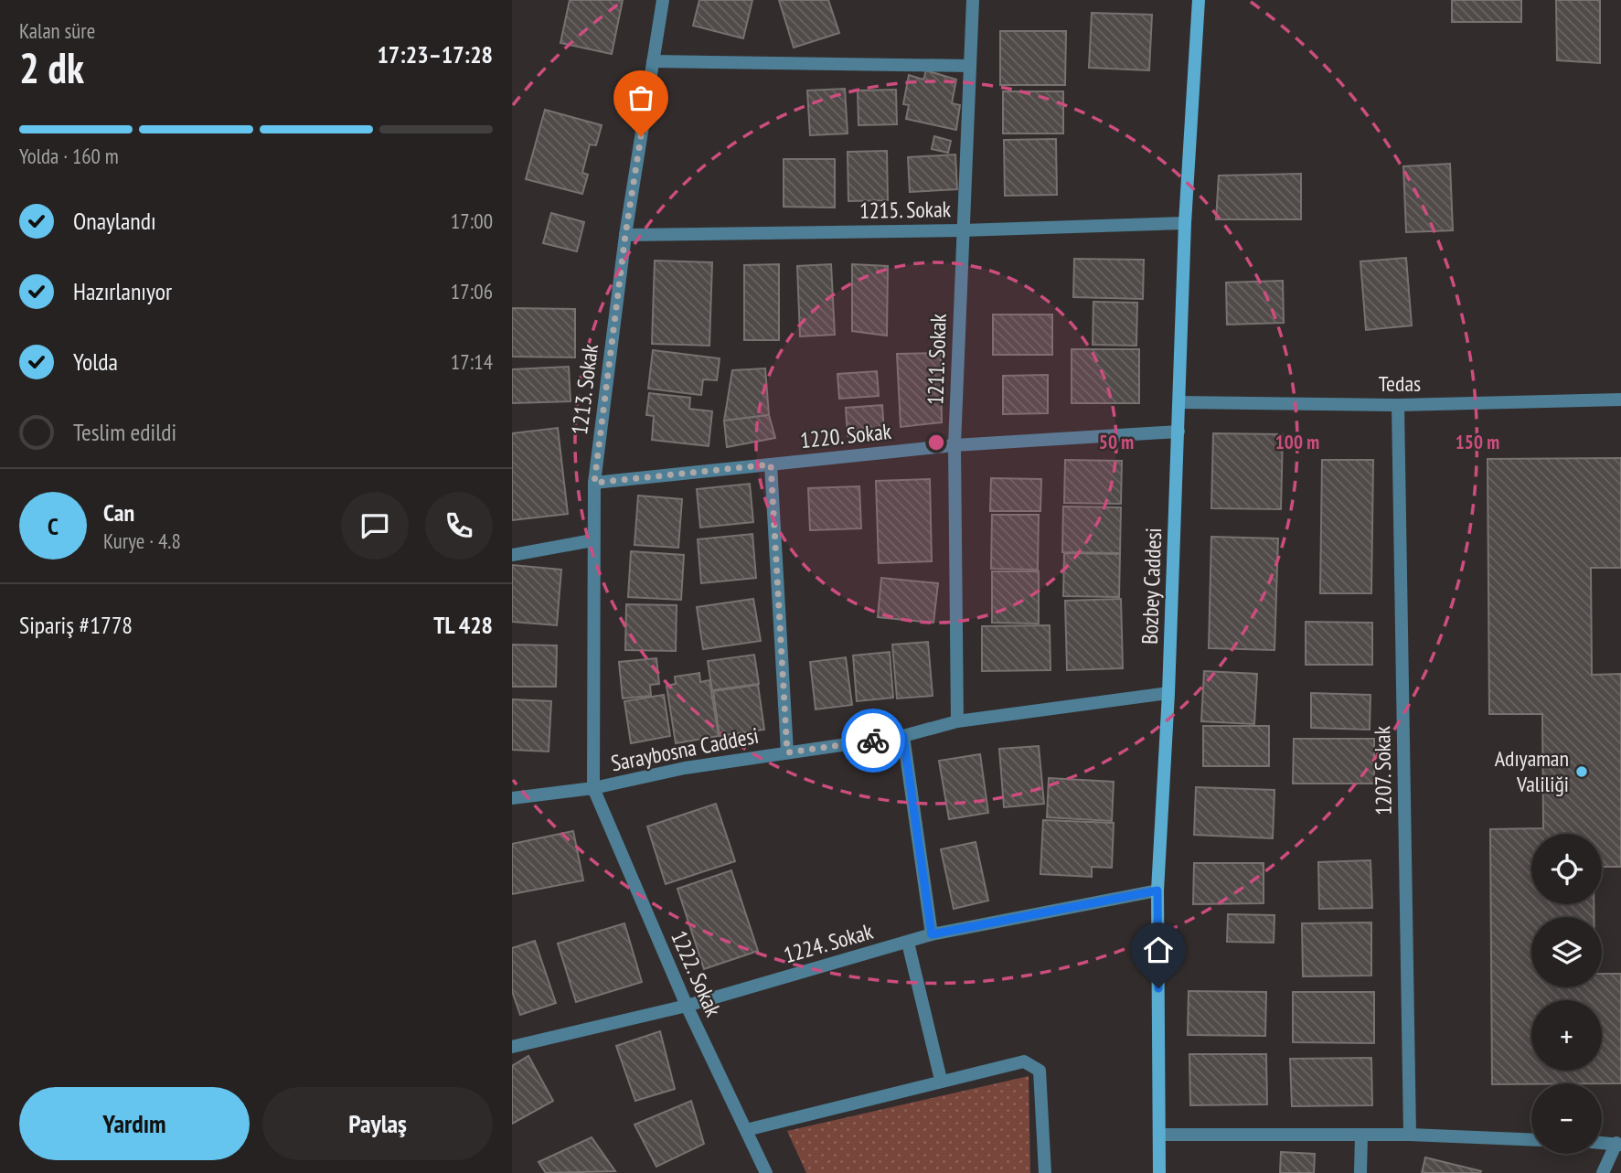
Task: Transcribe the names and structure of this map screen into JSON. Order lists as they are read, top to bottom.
{
  "streets": {
    "street": [
      "1215. Sokak",
      "1211. Sokak",
      "Tedas",
      "1213. Sokak",
      "1220. Sokak",
      "Bozbey Caddesi",
      "Saraybosna Caddesi",
      "1207. Sokak",
      "1224. Sokak",
      "1222. Sokak"
    ]
  },
  "crossings": [
    ["1215. Sokak", "1211. Sokak"],
    ["1215. Sokak", "1213. Sokak"],
    ["1215. Sokak", "Bozbey Caddesi"],
    ["1211. Sokak", "1220. Sokak"],
    ["1211. Sokak", "Saraybosna Caddesi"],
    ["Tedas", "Bozbey Caddesi"],
    ["Tedas", "1207. Sokak"],
    ["1213. Sokak", "1220. Sokak"],
    ["1213. Sokak", "Saraybosna Caddesi"],
    ["1213. Sokak", "1222. Sokak"],
    ["1220. Sokak", "Bozbey Caddesi"],
    ["Bozbey Caddesi", "Saraybosna Caddesi"],
    ["Bozbey Caddesi", "1224. Sokak"],
    ["Saraybosna Caddesi", "1222. Sokak"],
    ["1224. Sokak", "1222. Sokak"]
  ],
  "places": ["Adıyaman Valiliği"],
  "page": {
    "heading": ["2 dk", "Kalan süre", "17:23–17:28"],
    "panel": [
      "Can",
      "Kurye · 4.8",
      "Sipariş #1778",
      "TL 428"
    ],
    "bar": "Yolda · 160 m",
    "list": [
      ["Onaylandı", "17:00"],
      ["Hazırlanıyor", "17:06"],
      ["Yolda", "17:14"],
      "Teslim edildi"
    ],
    "round": "C",
    "map_buttons": ["+", "−"],
    "buttons": ["Yardım", "Paylaş"]
  },
  "rings": ["50 m", "100 m", "150 m"]
}
